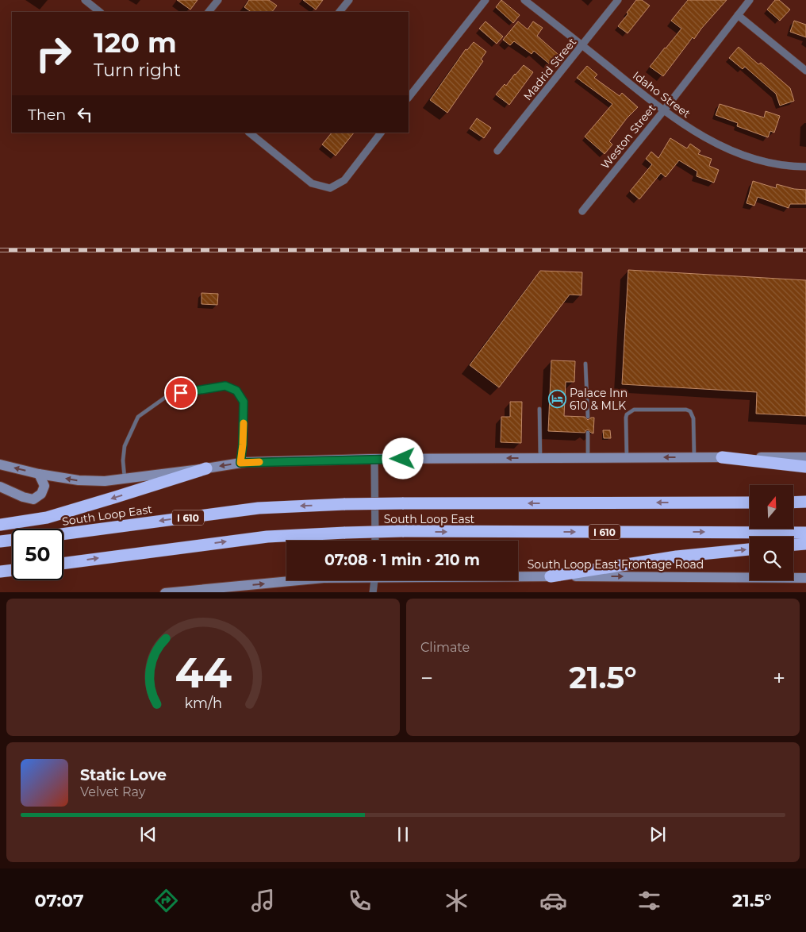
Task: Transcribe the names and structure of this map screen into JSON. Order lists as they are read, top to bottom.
{
  "streets": {
    "highway": ["South Loop East", "I 610"],
    "main road": ["South Loop East Frontage Road"],
    "street": ["Madrid Street", "Idaho Street", "Weston Street"]
  },
  "crossings": [
    ["Madrid Street", "Idaho Street"],
    ["Idaho Street", "Weston Street"]
  ],
  "one_way": ["South Loop East Frontage Road"],
  "places": {
    "hotel": ["Palace Inn 610 & MLK"]
  },
  "north": "top",
  "page": {
    "turn": ["120 m", "Turn right"],
    "then": "Then",
    "limit": "50",
    "trip": "07:08 · 1 min · 210 m",
    "tile": "Climate",
    "heat": ["−", "21.5°", "+"],
    "song": ["Static Love", "Velvet Ray"],
    "tabs": ["07:07", "21.5°"],
    "gauge": ["44", "km/h"]
  }
}
